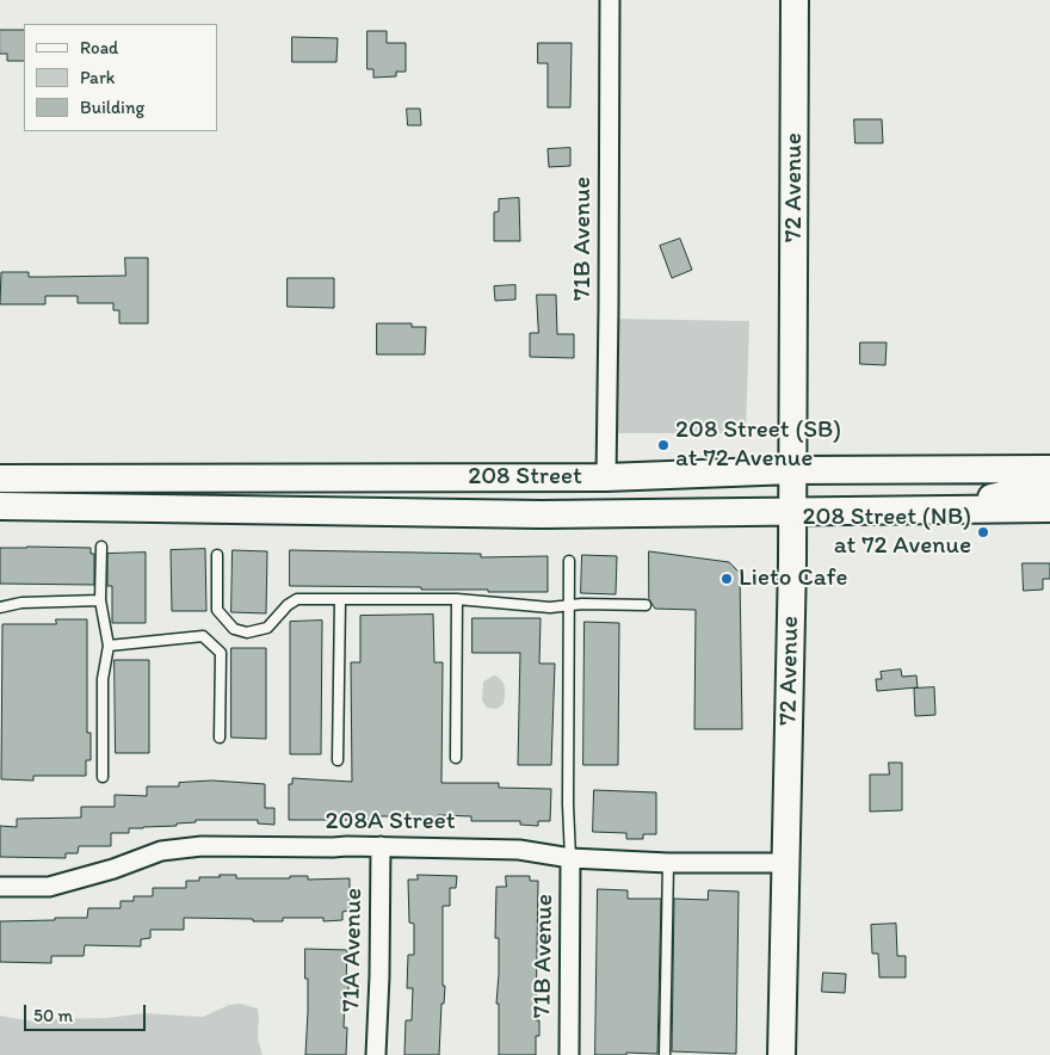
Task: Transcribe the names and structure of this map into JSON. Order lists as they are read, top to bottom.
{
  "streets": {
    "main road": ["72 Avenue", "208 Street"],
    "street": ["71B Avenue", "208A Street", "71A Avenue"]
  },
  "crossings": [
    ["72 Avenue", "208 Street"],
    ["72 Avenue", "208A Street"],
    ["71B Avenue", "208 Street"],
    ["71B Avenue", "208A Street"],
    ["208A Street", "71A Avenue"]
  ],
  "places": ["208 Street (SB) at 72 Avenue", "208 Street (NB) at 72 Avenue", "Lieto Cafe"],
  "legend": ["Road", "Park", "Building"],
  "scale_bar": "50 m"
}
